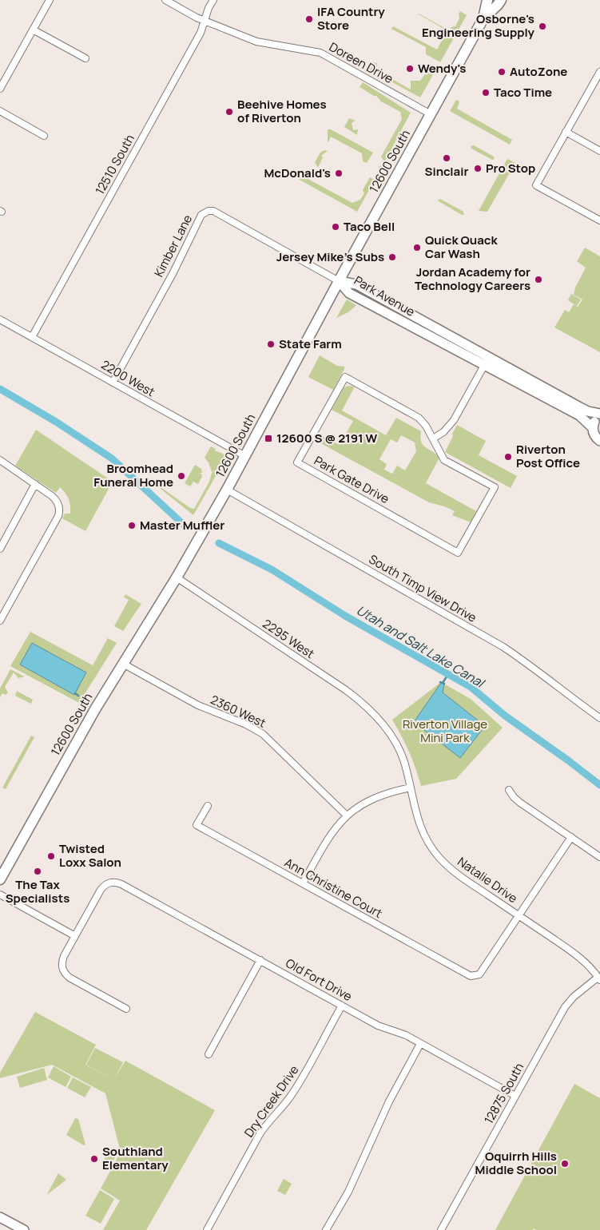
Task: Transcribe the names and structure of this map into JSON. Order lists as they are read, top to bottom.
{
  "streets": {
    "main road": ["12600 South"],
    "street": [
      "Doreen Drive",
      "12510 South",
      "Kimber Lane",
      "Park Avenue",
      "2200 West",
      "Park Gate Drive",
      "South Timp View Drive",
      "2295 West",
      "2360 West",
      "Natalie Drive",
      "Ann Christine Court",
      "Old Fort Drive",
      "12875 South",
      "Dry Creek Drive"
    ]
  },
  "crossings": [
    ["Doreen Drive", "12600 South"],
    ["Doreen Drive", "12510 South"],
    ["12600 South", "Kimber Lane"],
    ["12600 South", "Park Avenue"],
    ["12600 South", "2200 West"],
    ["12600 South", "South Timp View Drive"],
    ["12600 South", "2295 West"],
    ["12600 South", "2360 West"],
    ["12510 South", "2200 West"],
    ["Kimber Lane", "Park Avenue"],
    ["Kimber Lane", "2200 West"],
    ["2295 West", "Natalie Drive"],
    ["Natalie Drive", "Ann Christine Court"],
    ["Natalie Drive", "12875 South"],
    ["Old Fort Drive", "12875 South"],
    ["Old Fort Drive", "Dry Creek Drive"]
  ],
  "water": ["Utah and Salt Lake Canal"],
  "parks": ["Riverton Village Mini Park"],
  "places": {
    "other": [
      "IFA Country Store",
      "Osborne's Engineering Supply",
      "Wendy's",
      "AutoZone",
      "Taco Time",
      "Beehive Homes of Riverton",
      "Sinclair",
      "Pro Stop",
      "McDonald's",
      "Taco Bell",
      "Quick Quack Car Wash",
      "Jersey Mike's Subs",
      "Jordan Academy for Technology Careers",
      "State Farm",
      "Riverton Post Office",
      "Broomhead Funeral Home",
      "Master Muffler",
      "Twisted Loxx Salon",
      "The Tax Specialists",
      "Southland Elementary",
      "Oquirrh Hills Middle School"
    ],
    "transit": ["12600 S @ 2191 W"]
  }
}
